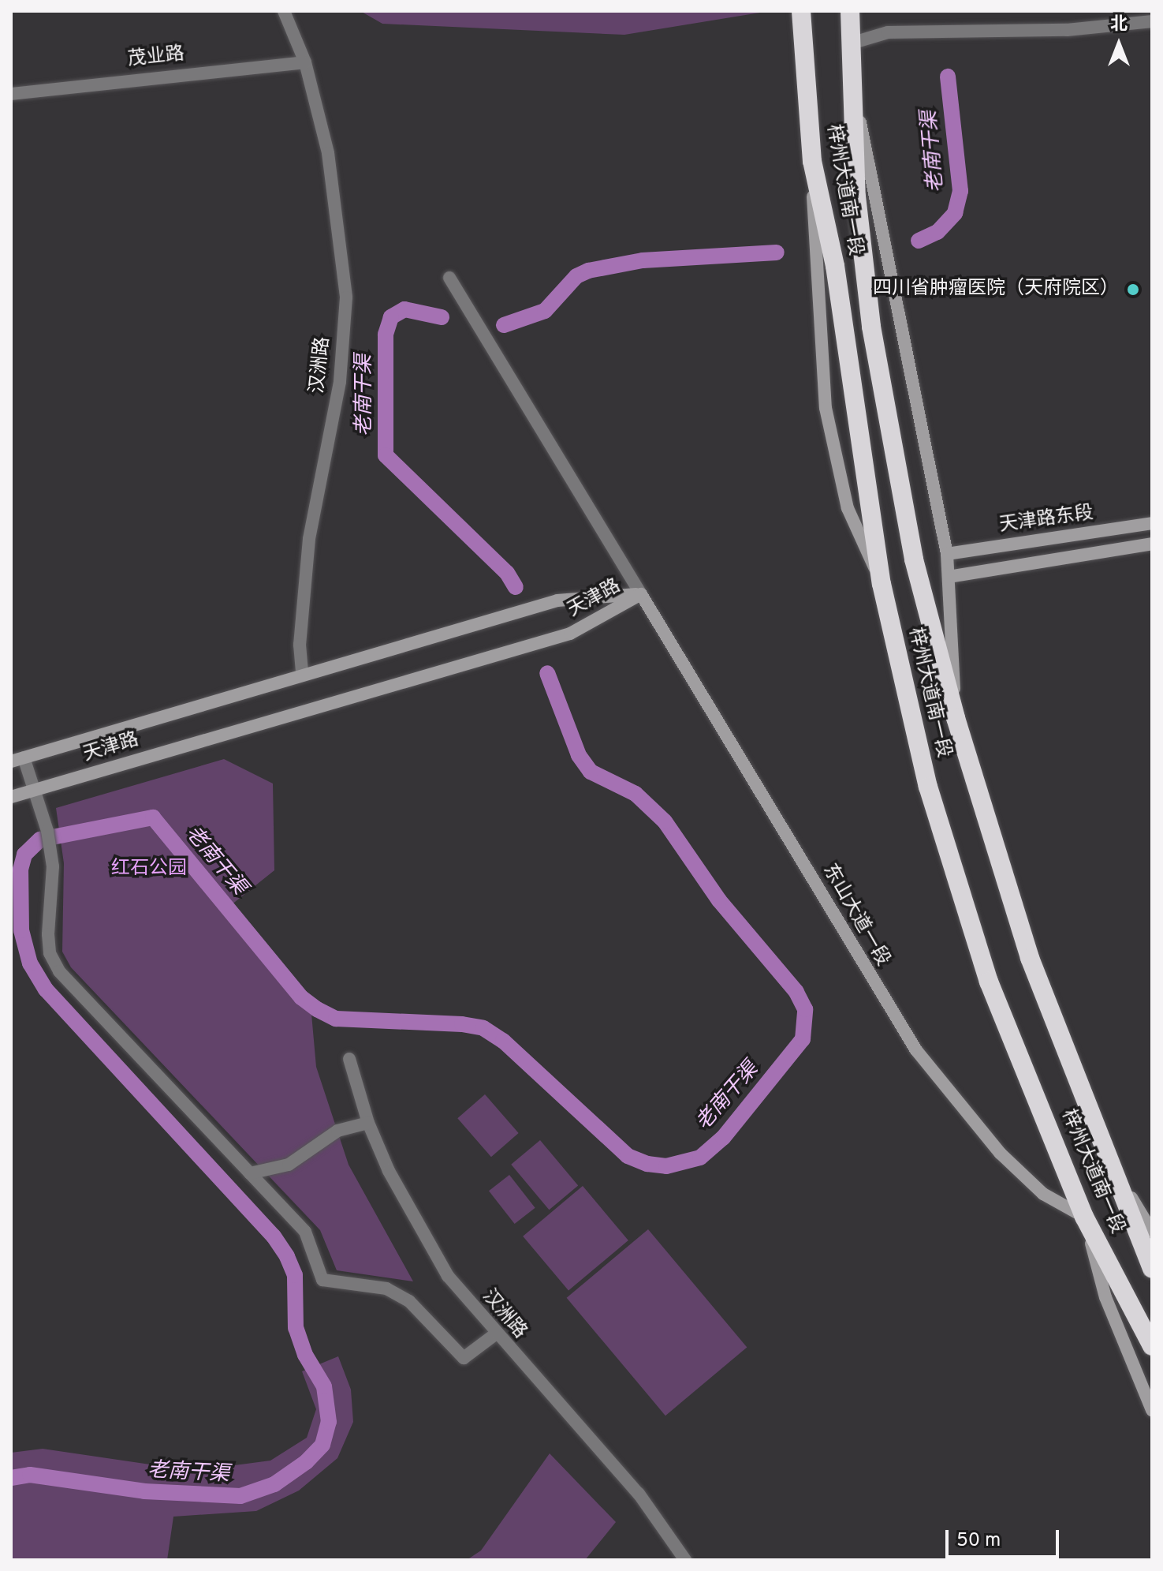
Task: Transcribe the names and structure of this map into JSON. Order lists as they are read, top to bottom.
{
  "streets": {
    "highway": ["梓州大道南一段"],
    "street": [
      "茂业路",
      "汉洲路",
      "天津路东段",
      "天津路",
      "东山大道一段"
    ]
  },
  "crossings": [
    ["茂业路", "汉洲路"],
    ["梓州大道南一段", "东山大道一段"],
    ["汉洲路", "天津路"],
    ["天津路", "东山大道一段"]
  ],
  "water": ["老南干渠"],
  "parks": ["红石公园"],
  "places": ["四川省肿瘤医院（天府院区）"],
  "scale_bar": "50 m",
  "north": "top"
}
